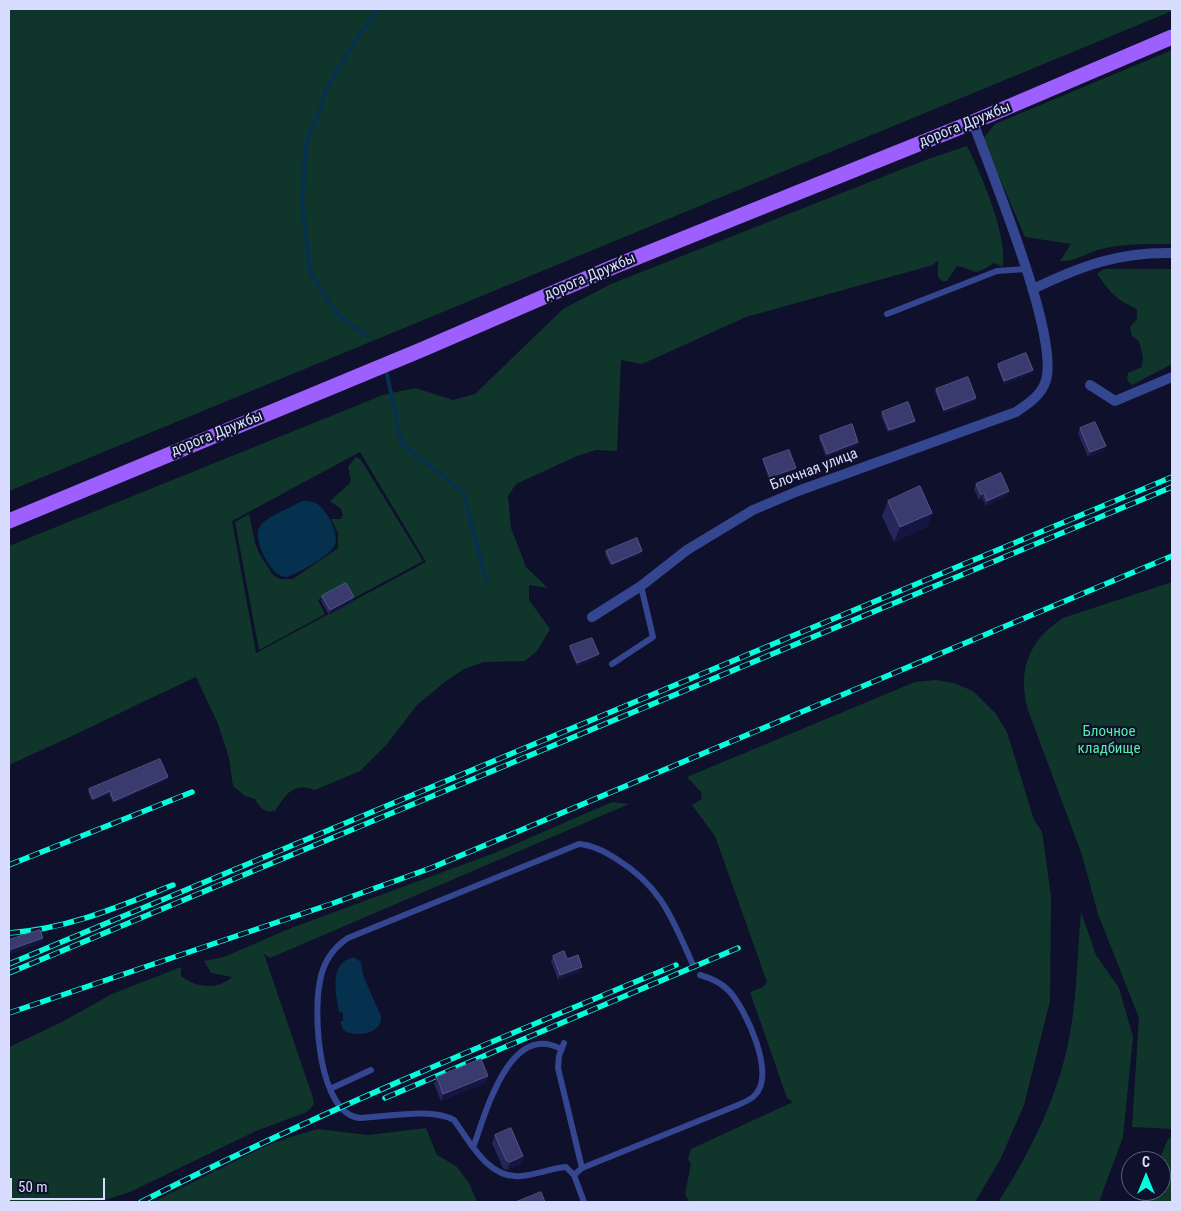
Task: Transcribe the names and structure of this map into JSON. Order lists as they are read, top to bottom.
{
  "streets": {
    "main road": ["дорога Дружбы"],
    "street": ["Блочная улица"]
  },
  "parks": ["Блочное кладбище"],
  "scale_bar": "50 m",
  "north": "top"
}
